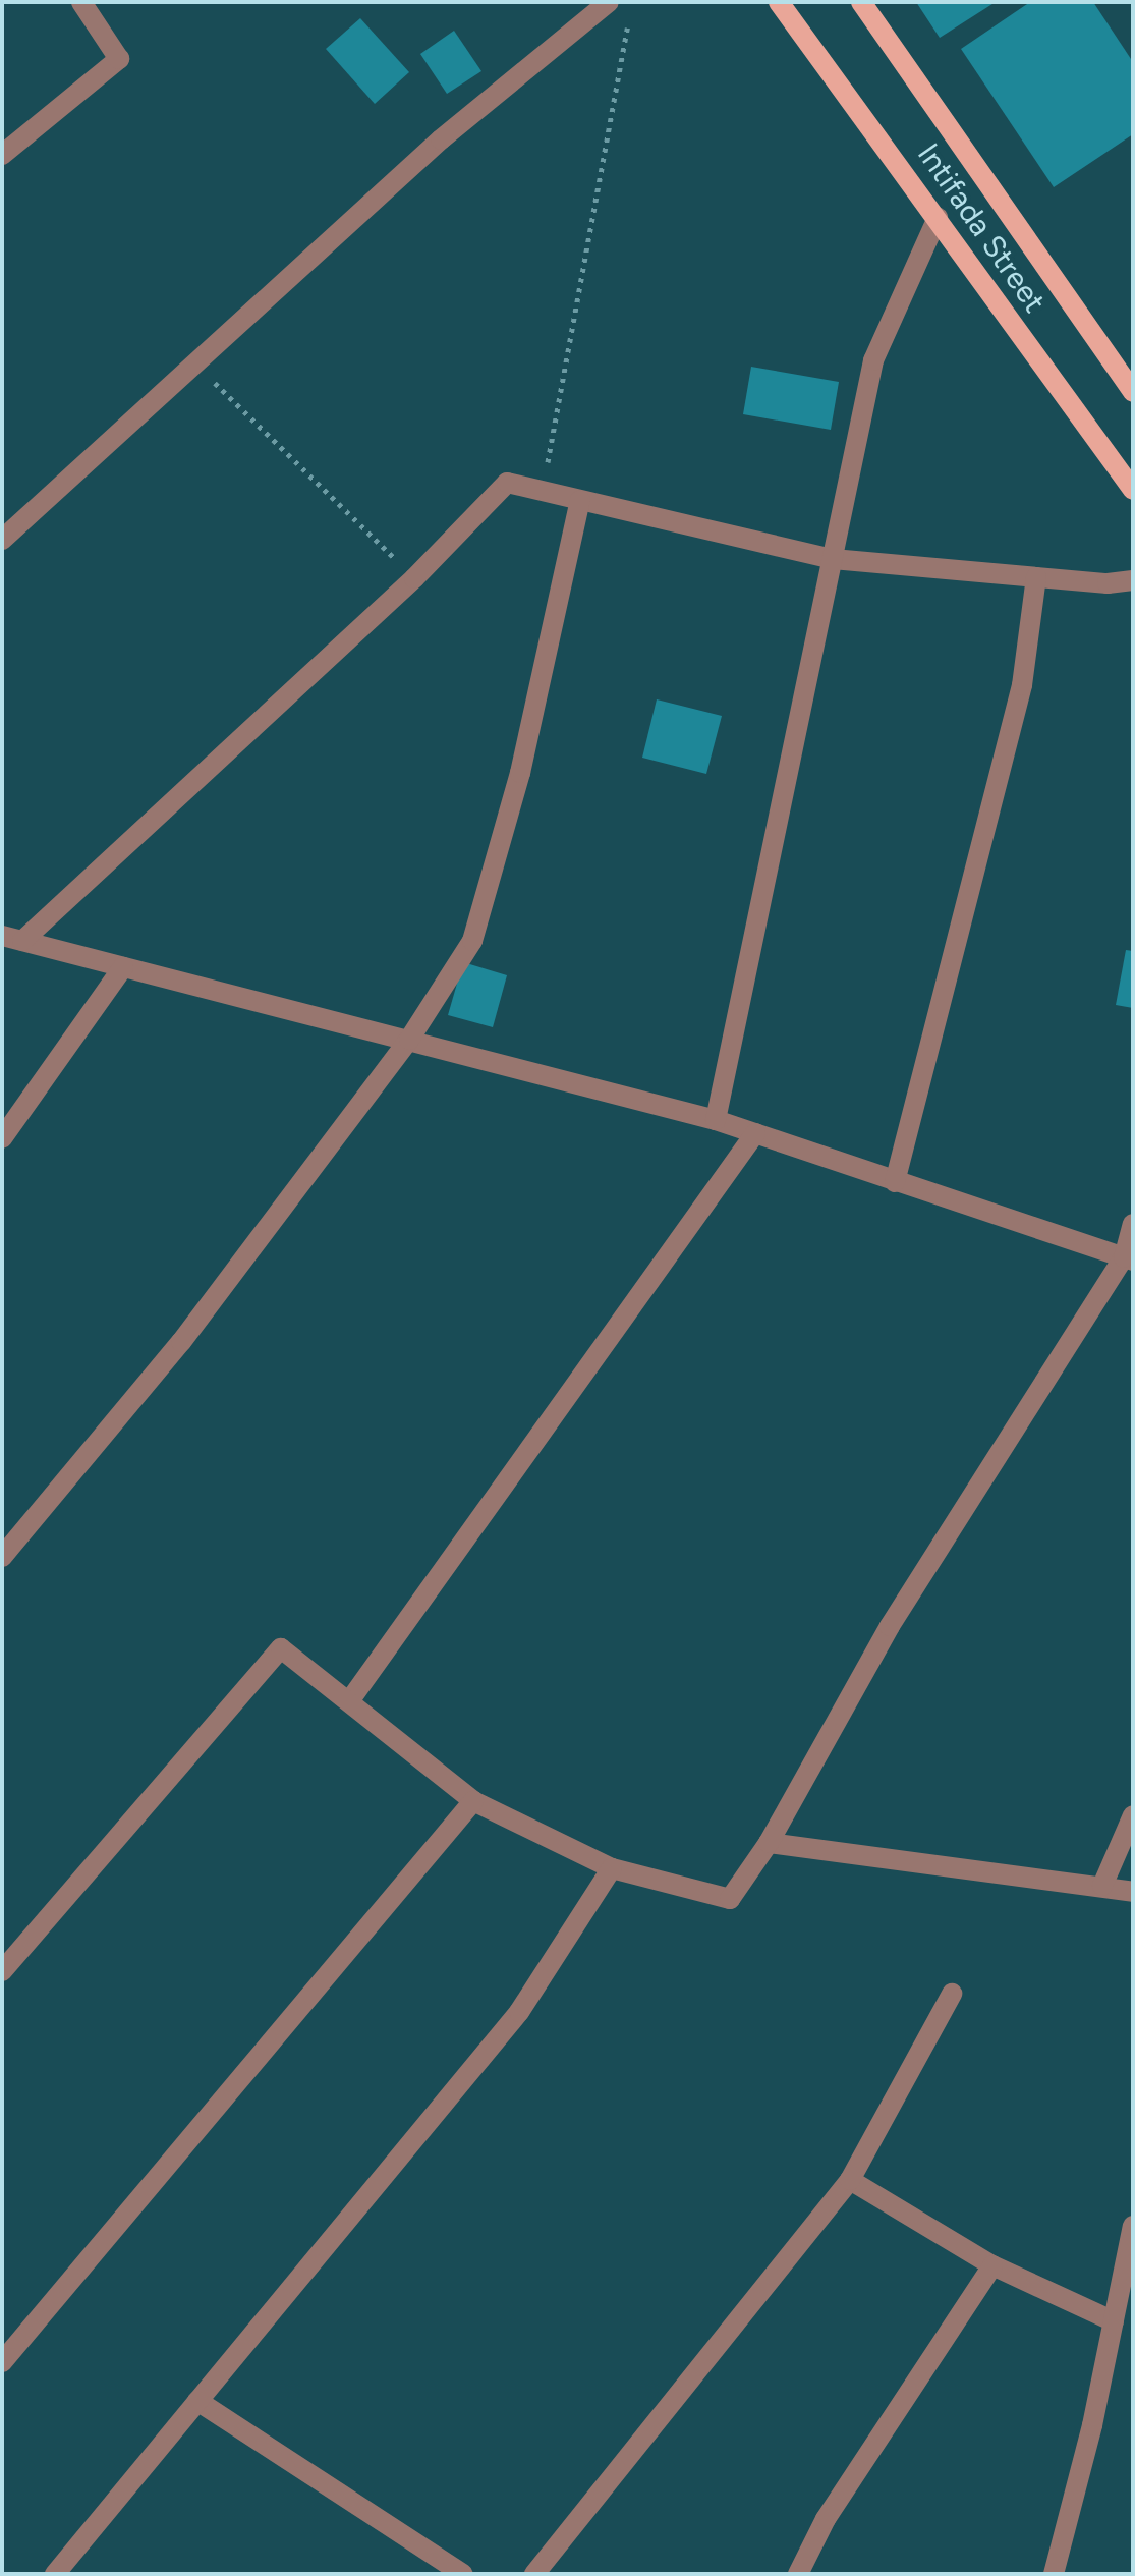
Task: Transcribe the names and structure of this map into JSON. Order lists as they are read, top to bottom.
{
  "streets": {
    "main road": ["Intifada Street"]
  }
}
